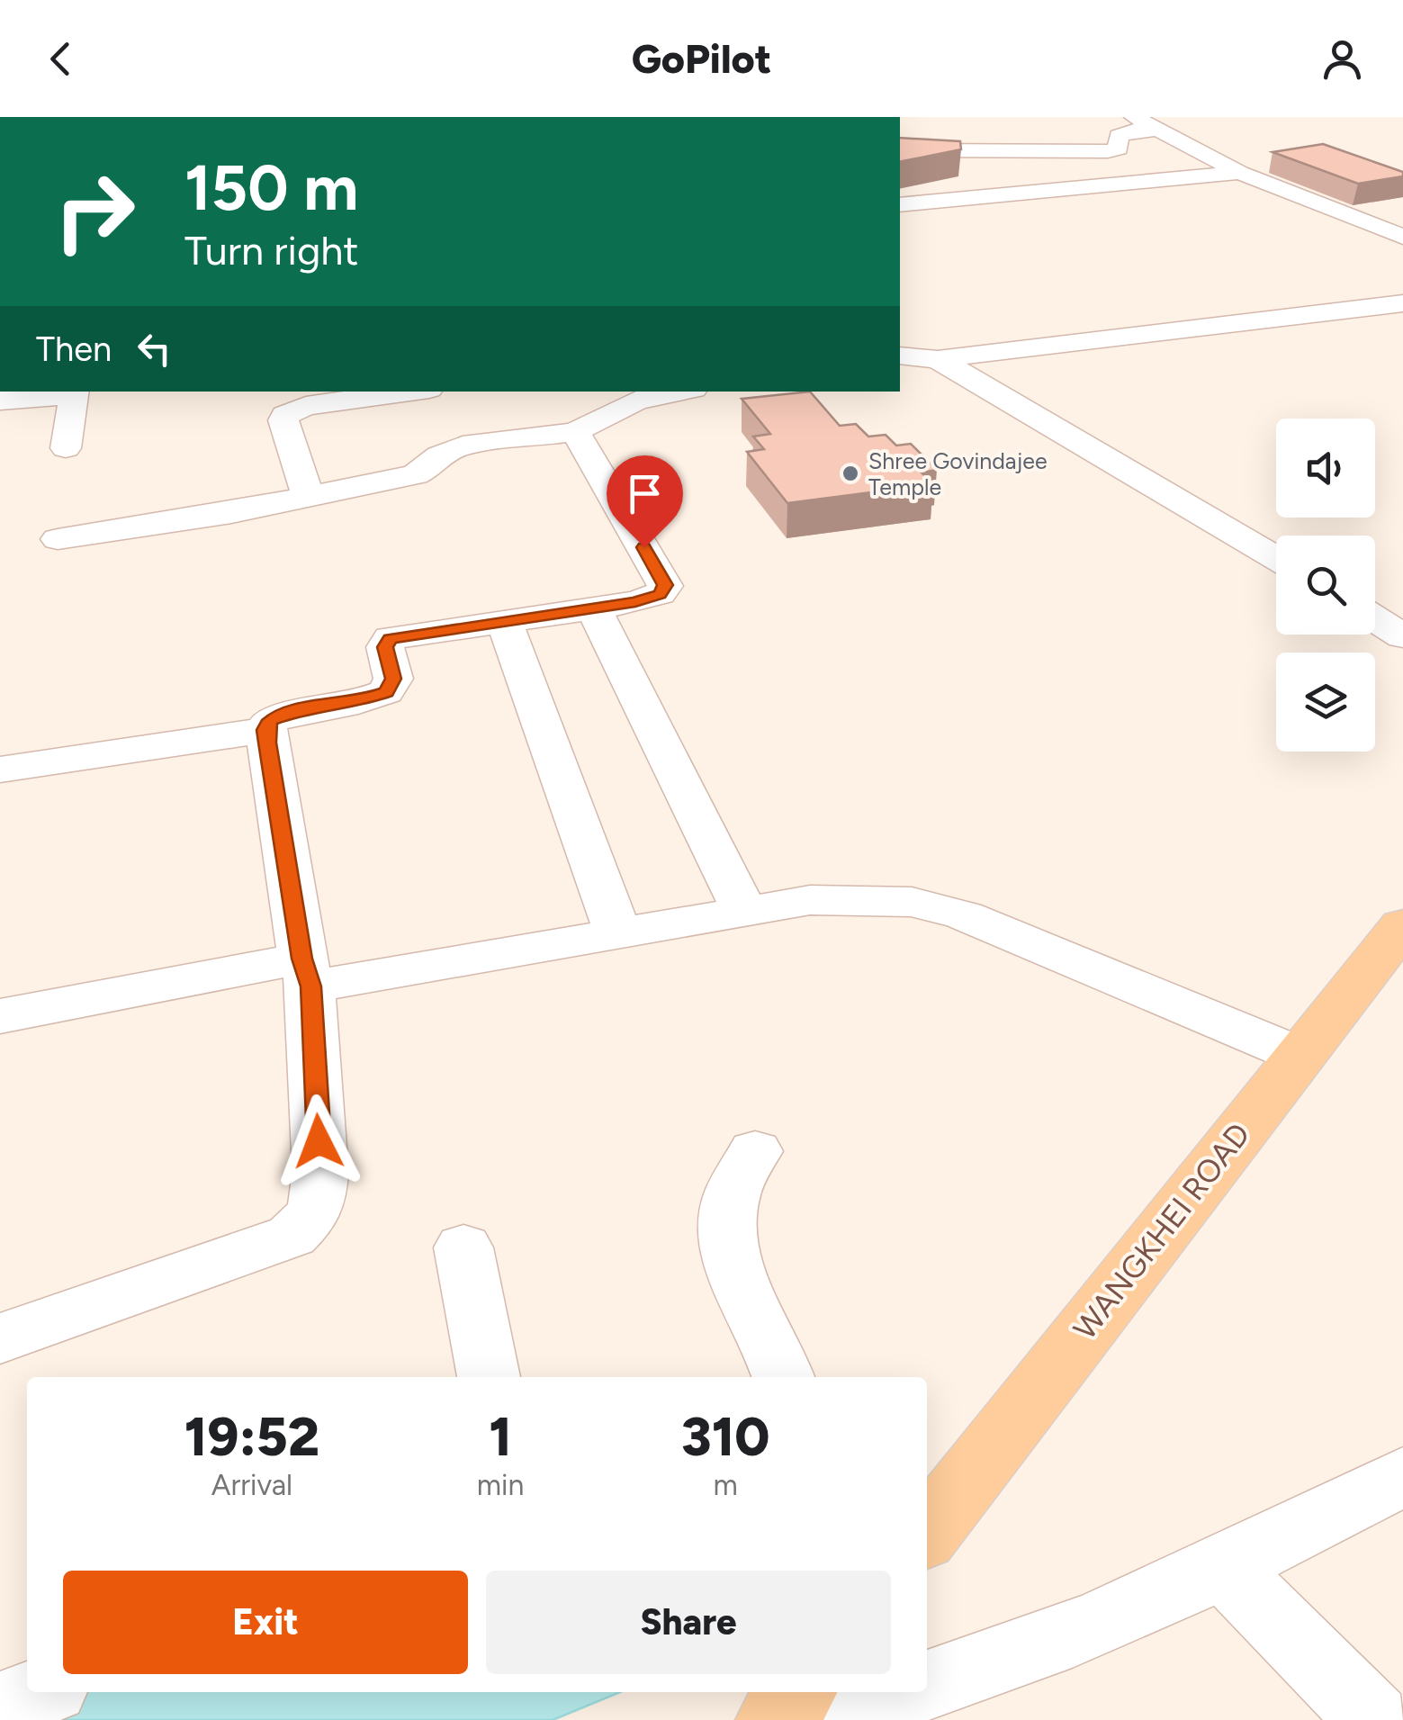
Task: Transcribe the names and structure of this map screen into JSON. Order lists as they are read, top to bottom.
{
  "streets": {
    "main road": ["WANGKHEI ROAD"]
  },
  "places": ["Shree Govindajee Temple"],
  "page": {
    "header": "GoPilot",
    "turn": ["150 m", "Turn right"],
    "then": "Then",
    "eta": [
      "19:52",
      "Arrival",
      "1",
      "min",
      "310",
      "m"
    ],
    "buttons": ["Exit", "Share"]
  }
}
